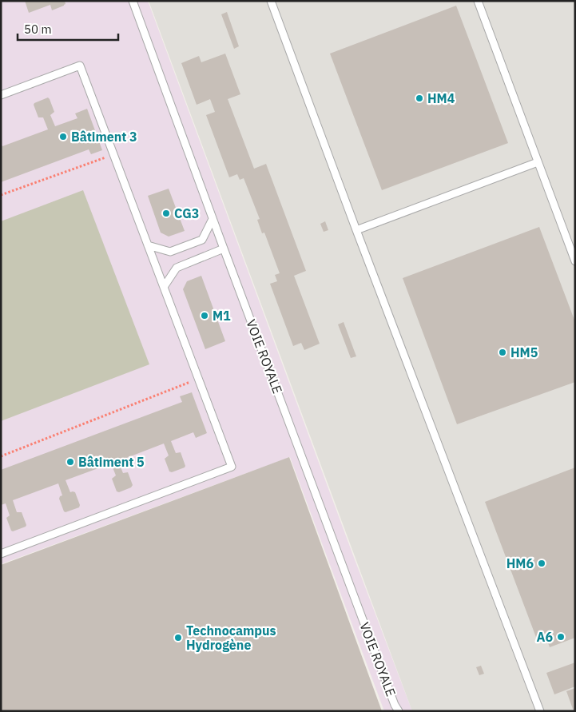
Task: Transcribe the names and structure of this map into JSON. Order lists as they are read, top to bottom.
{
  "streets": {
    "lane": ["VOIE ROYALE"]
  },
  "places": [
    "HM4",
    "Bâtiment 3",
    "CG3",
    "M1",
    "HM5",
    "Bâtiment 5",
    "HM6",
    "A6",
    "Technocampus Hydrogène"
  ],
  "scale_bar": "50 m"
}
